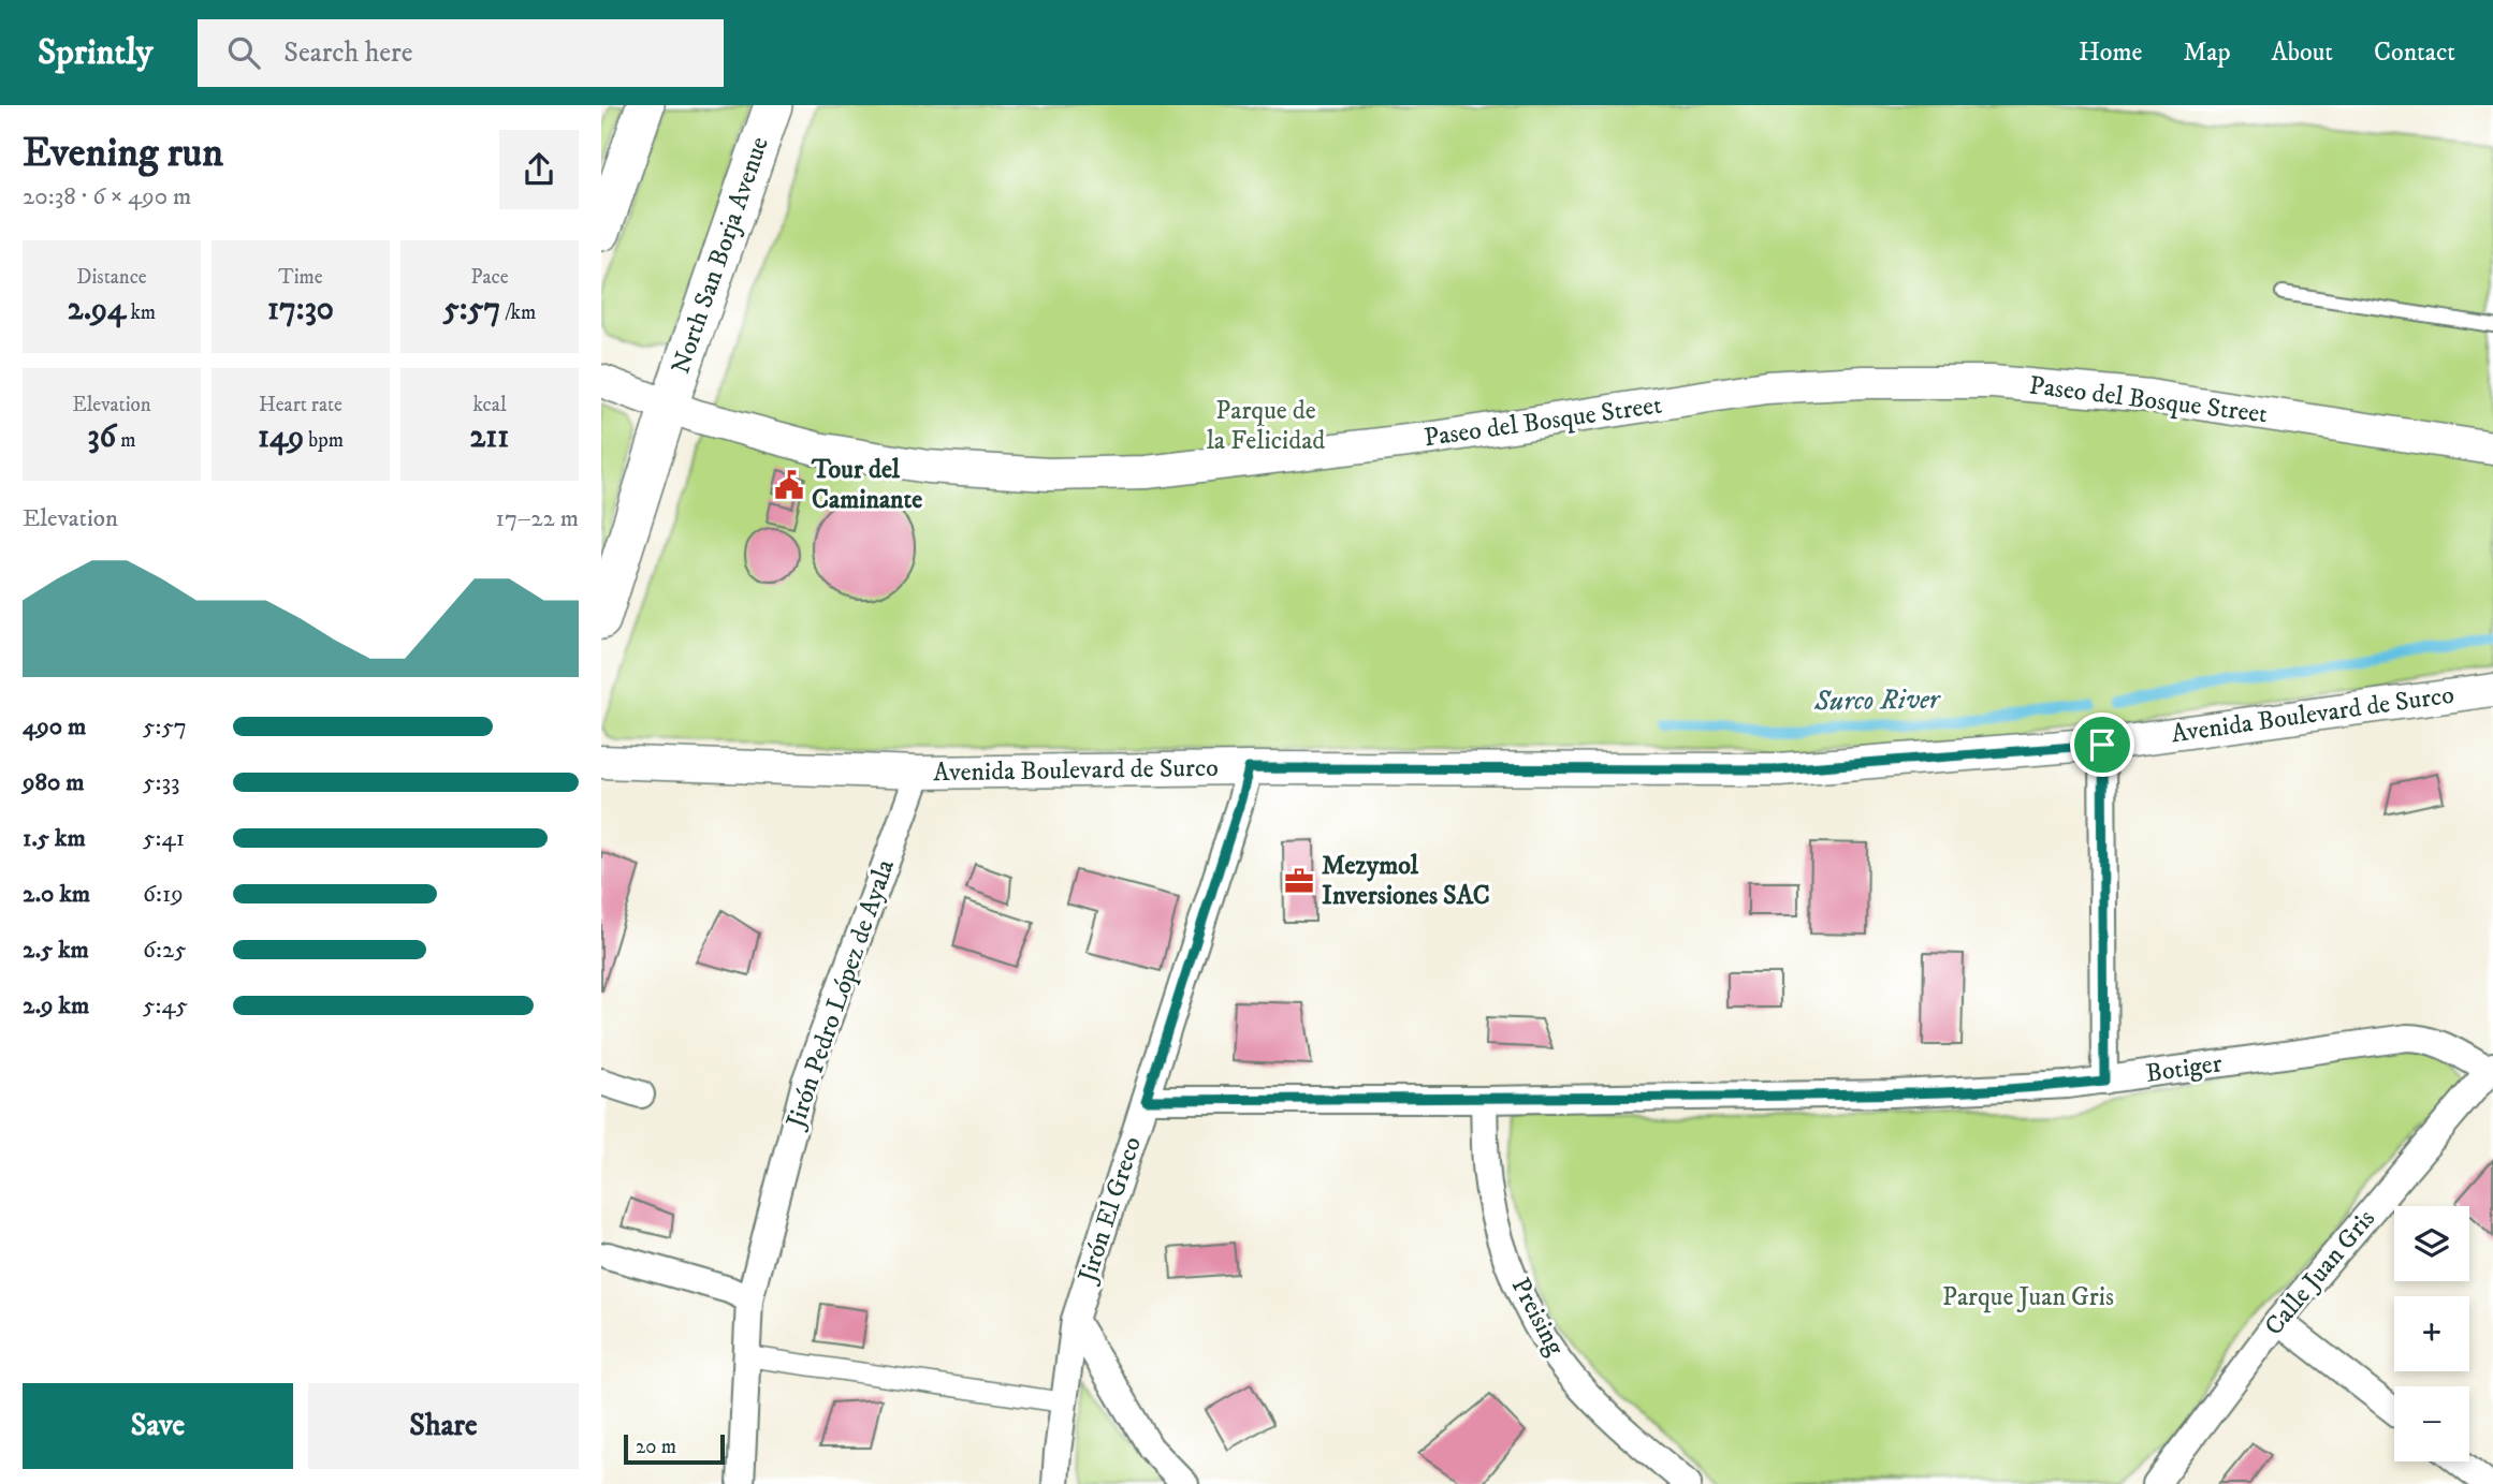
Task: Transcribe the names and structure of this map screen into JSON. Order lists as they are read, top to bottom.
{
  "streets": {
    "main road": ["North San Borja Avenue"],
    "street": [
      "Paseo del Bosque Street",
      "Avenida Boulevard de Surco",
      "Jirón Pedro López de Ayala",
      "Botiger",
      "Jirón El Greco",
      "Calle Juan Gris",
      "Preising"
    ]
  },
  "crossings": [
    ["North San Borja Avenue", "Paseo del Bosque Street"],
    ["Avenida Boulevard de Surco", "Jirón Pedro López de Ayala"],
    ["Avenida Boulevard de Surco", "Jirón El Greco"],
    ["Botiger", "Jirón El Greco"],
    ["Botiger", "Calle Juan Gris"],
    ["Botiger", "Preising"]
  ],
  "water": ["Surco River"],
  "parks": ["Parque de la Felicidad", "Parque Juan Gris"],
  "places": {
    "public building": ["Tour del Caminante"],
    "office": ["Mezymol Inversiones SAC"]
  },
  "scale_bar": "20 m",
  "page": {
    "header": "Sprintly",
    "search": "Search here",
    "nav": [
      "Home",
      "Map",
      "About",
      "Contact"
    ],
    "heading": ["Evening run", "20:38 · 6 × 490 m"],
    "stats": [
      ["Distance", "2.94 km"],
      ["Time", "17:30"],
      ["Pace", "5:57 /km"],
      ["Elevation", "36 m"],
      ["Heart rate", "149 bpm"],
      ["kcal", "211"]
    ],
    "chart": ["Elevation", "17–22 m"],
    "list": [
      {
        "name": "490 m",
        "note": "5:57"
      },
      {
        "name": "980 m",
        "note": "5:33"
      },
      {
        "name": "1.5 km",
        "note": "5:41"
      },
      {
        "name": "2.0 km",
        "note": "6:19"
      },
      {
        "name": "2.5 km",
        "note": "6:25"
      },
      {
        "name": "2.9 km",
        "note": "5:45"
      }
    ],
    "map_buttons": ["+", "−"],
    "buttons": ["Save", "Share"],
    "scale": "20 m"
  }
}
